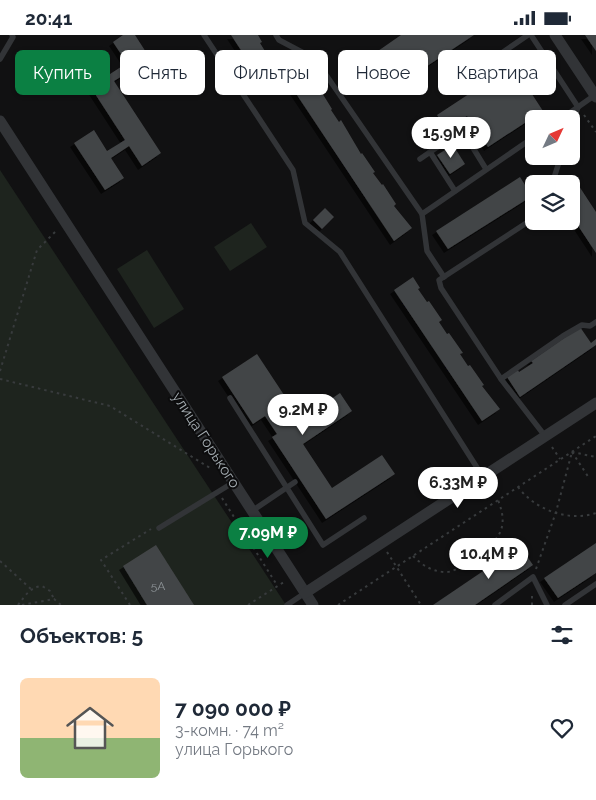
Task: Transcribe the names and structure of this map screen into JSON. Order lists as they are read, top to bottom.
{
  "streets": {
    "street": ["улица Горького"]
  },
  "house_numbers": ["5А"],
  "north": "top right",
  "page": {
    "status": "20:41",
    "chip": [
      "Купить",
      "Снять",
      "Фильтры",
      "Новое",
      "Квартира"
    ],
    "price": [
      "15.9M ₽",
      "9.2M ₽",
      "6.33M ₽",
      "7.09M ₽",
      "10.4M ₽"
    ],
    "heading": "Объектов: 5",
    "list": [
      {
        "name": "7 090 000 ₽",
        "note": "3-комн. · 74 m² · улица Горького"
      }
    ]
  }
}
